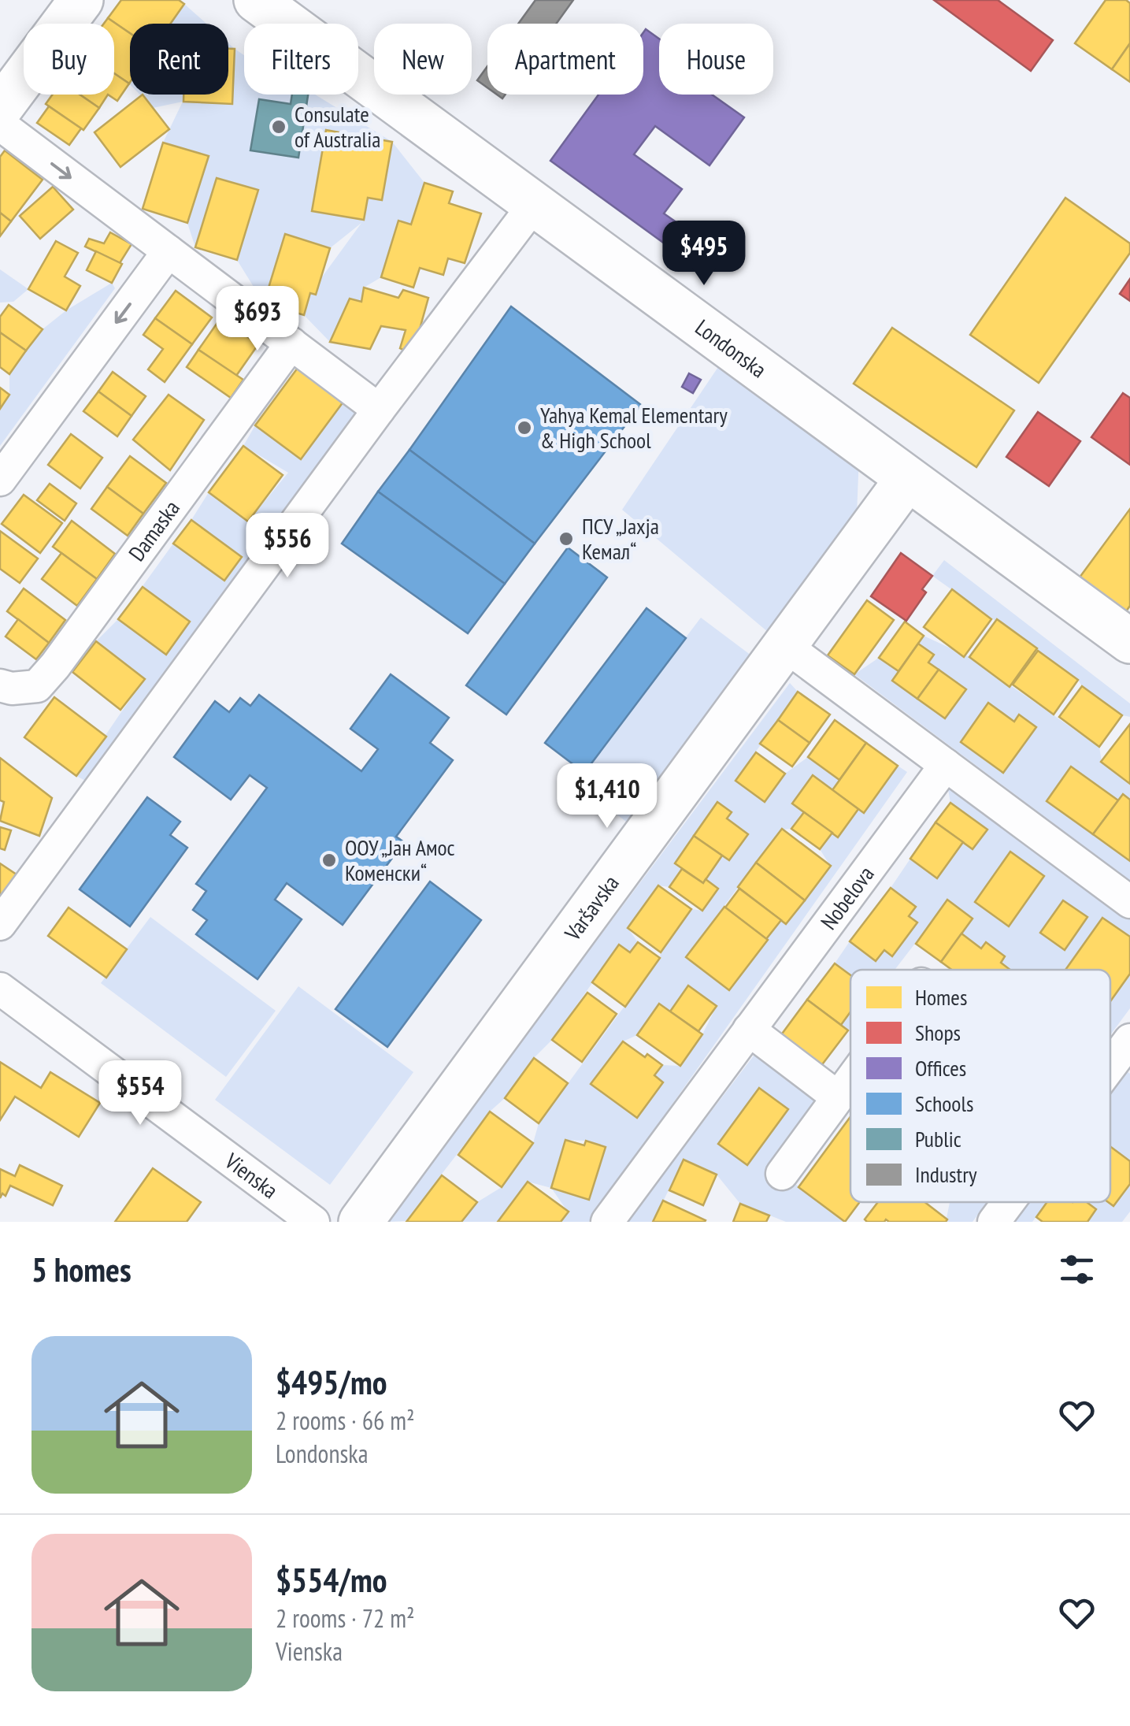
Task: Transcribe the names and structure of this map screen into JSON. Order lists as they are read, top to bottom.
{
  "streets": {
    "street": [
      "Londonska",
      "Damaska",
      "Nobelova",
      "Varšavska",
      "Vienska"
    ]
  },
  "crossings": [
    ["Londonska", "Varšavska"]
  ],
  "places": [
    "Consulate of Australia",
    "Yahya Kemal Elementary & High School",
    "ПСУ „Јахја Кемал“",
    "ООУ „Јан Амос Коменски“"
  ],
  "legend": [
    "Homes",
    "Shops",
    "Offices",
    "Schools",
    "Public",
    "Industry"
  ],
  "page": {
    "chip": [
      "Buy",
      "Rent",
      "Filters",
      "New",
      "Apartment",
      "House"
    ],
    "price": [
      "$495",
      "$693",
      "$556",
      "$1,410",
      "$554"
    ],
    "heading": "5 homes",
    "list": [
      {
        "name": "$495/mo",
        "note": "2 rooms · 66 m² · Londonska"
      },
      {
        "name": "$554/mo",
        "note": "2 rooms · 72 m² · Vienska"
      }
    ]
  }
}
